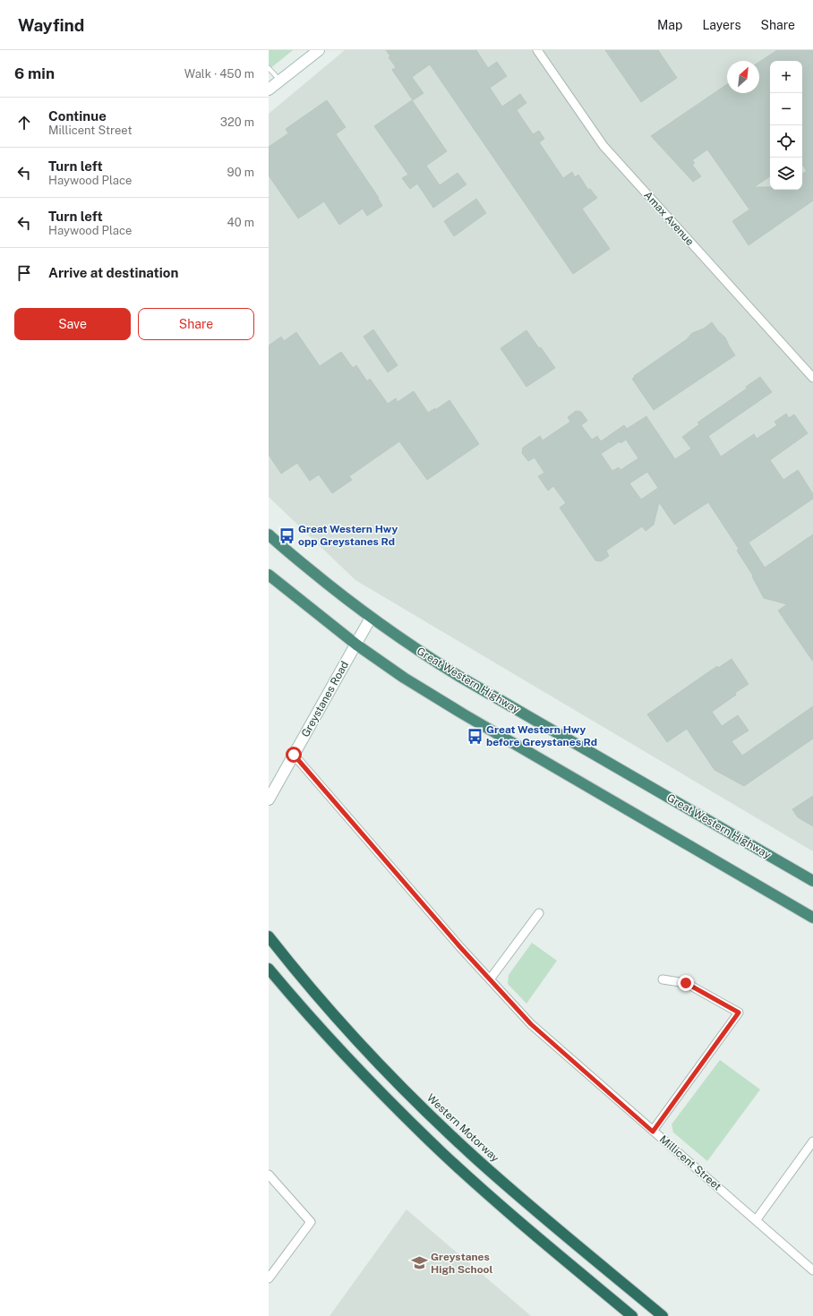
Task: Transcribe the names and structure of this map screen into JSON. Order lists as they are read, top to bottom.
{
  "streets": {
    "highway": ["Great Western Highway", "Western Motorway"],
    "main road": ["Greystanes Road"],
    "street": ["Amax Avenue", "Millicent Street"]
  },
  "crossings": [
    ["Great Western Highway", "Greystanes Road"],
    ["Greystanes Road", "Millicent Street"]
  ],
  "places": {
    "bus stop": ["Great Western Hwy opp Greystanes Rd", "Great Western Hwy before Greystanes Rd"],
    "school or university": ["Greystanes High School"]
  },
  "north": "top right",
  "page": {
    "header": "Wayfind",
    "nav": ["Map", "Layers", "Share"],
    "heading": ["6 min", "Walk · 450 m"],
    "map_buttons": ["+", "−"],
    "list": [
      ["Continue", "Millicent Street", "320 m"],
      ["Turn left", "Haywood Place", "90 m"],
      ["Turn left", "Haywood Place", "40 m"],
      "Arrive at destination"
    ],
    "buttons": ["Save", "Share"]
  }
}
